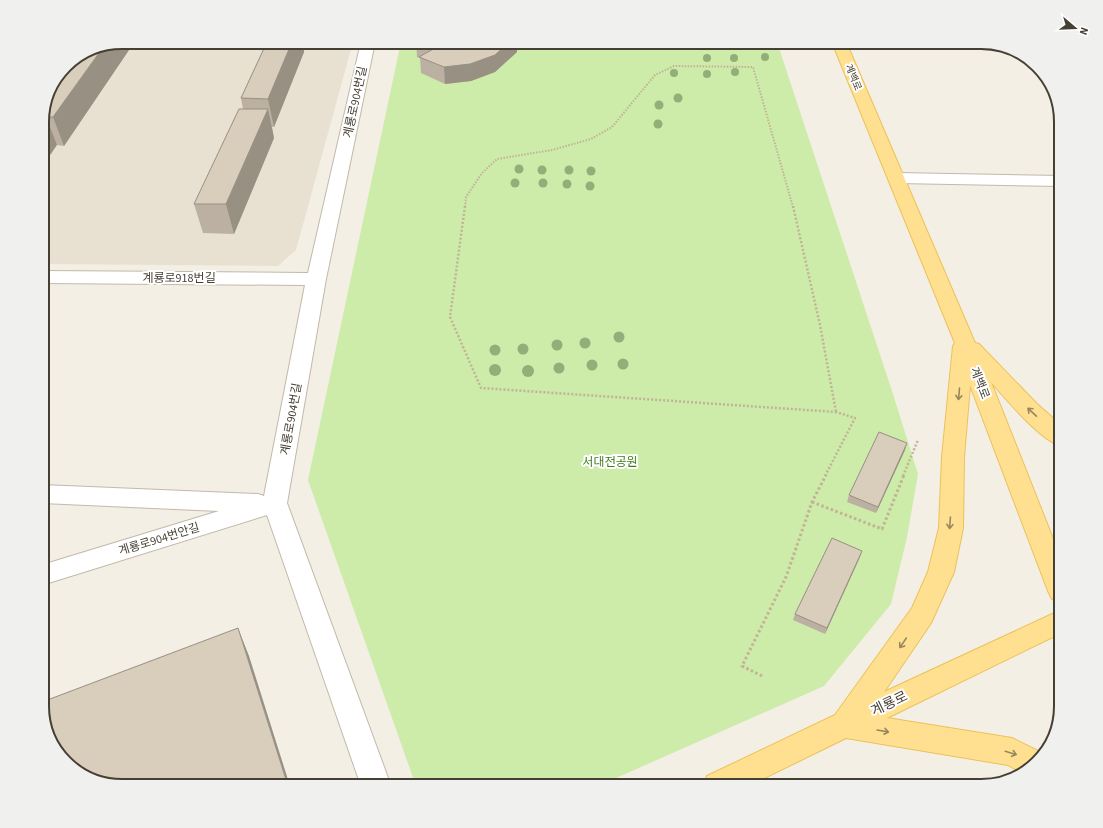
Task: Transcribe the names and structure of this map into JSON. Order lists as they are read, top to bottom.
{
  "streets": {
    "main road": ["계백로", "계룡로"],
    "street": ["계룡로904번길", "계룡로918번길", "계룡로904번안길"]
  },
  "crossings": [
    ["계룡로904번길", "계룡로918번길"],
    ["계룡로904번길", "계룡로904번안길"]
  ],
  "parks": ["서대전공원"],
  "north": "right"
}
